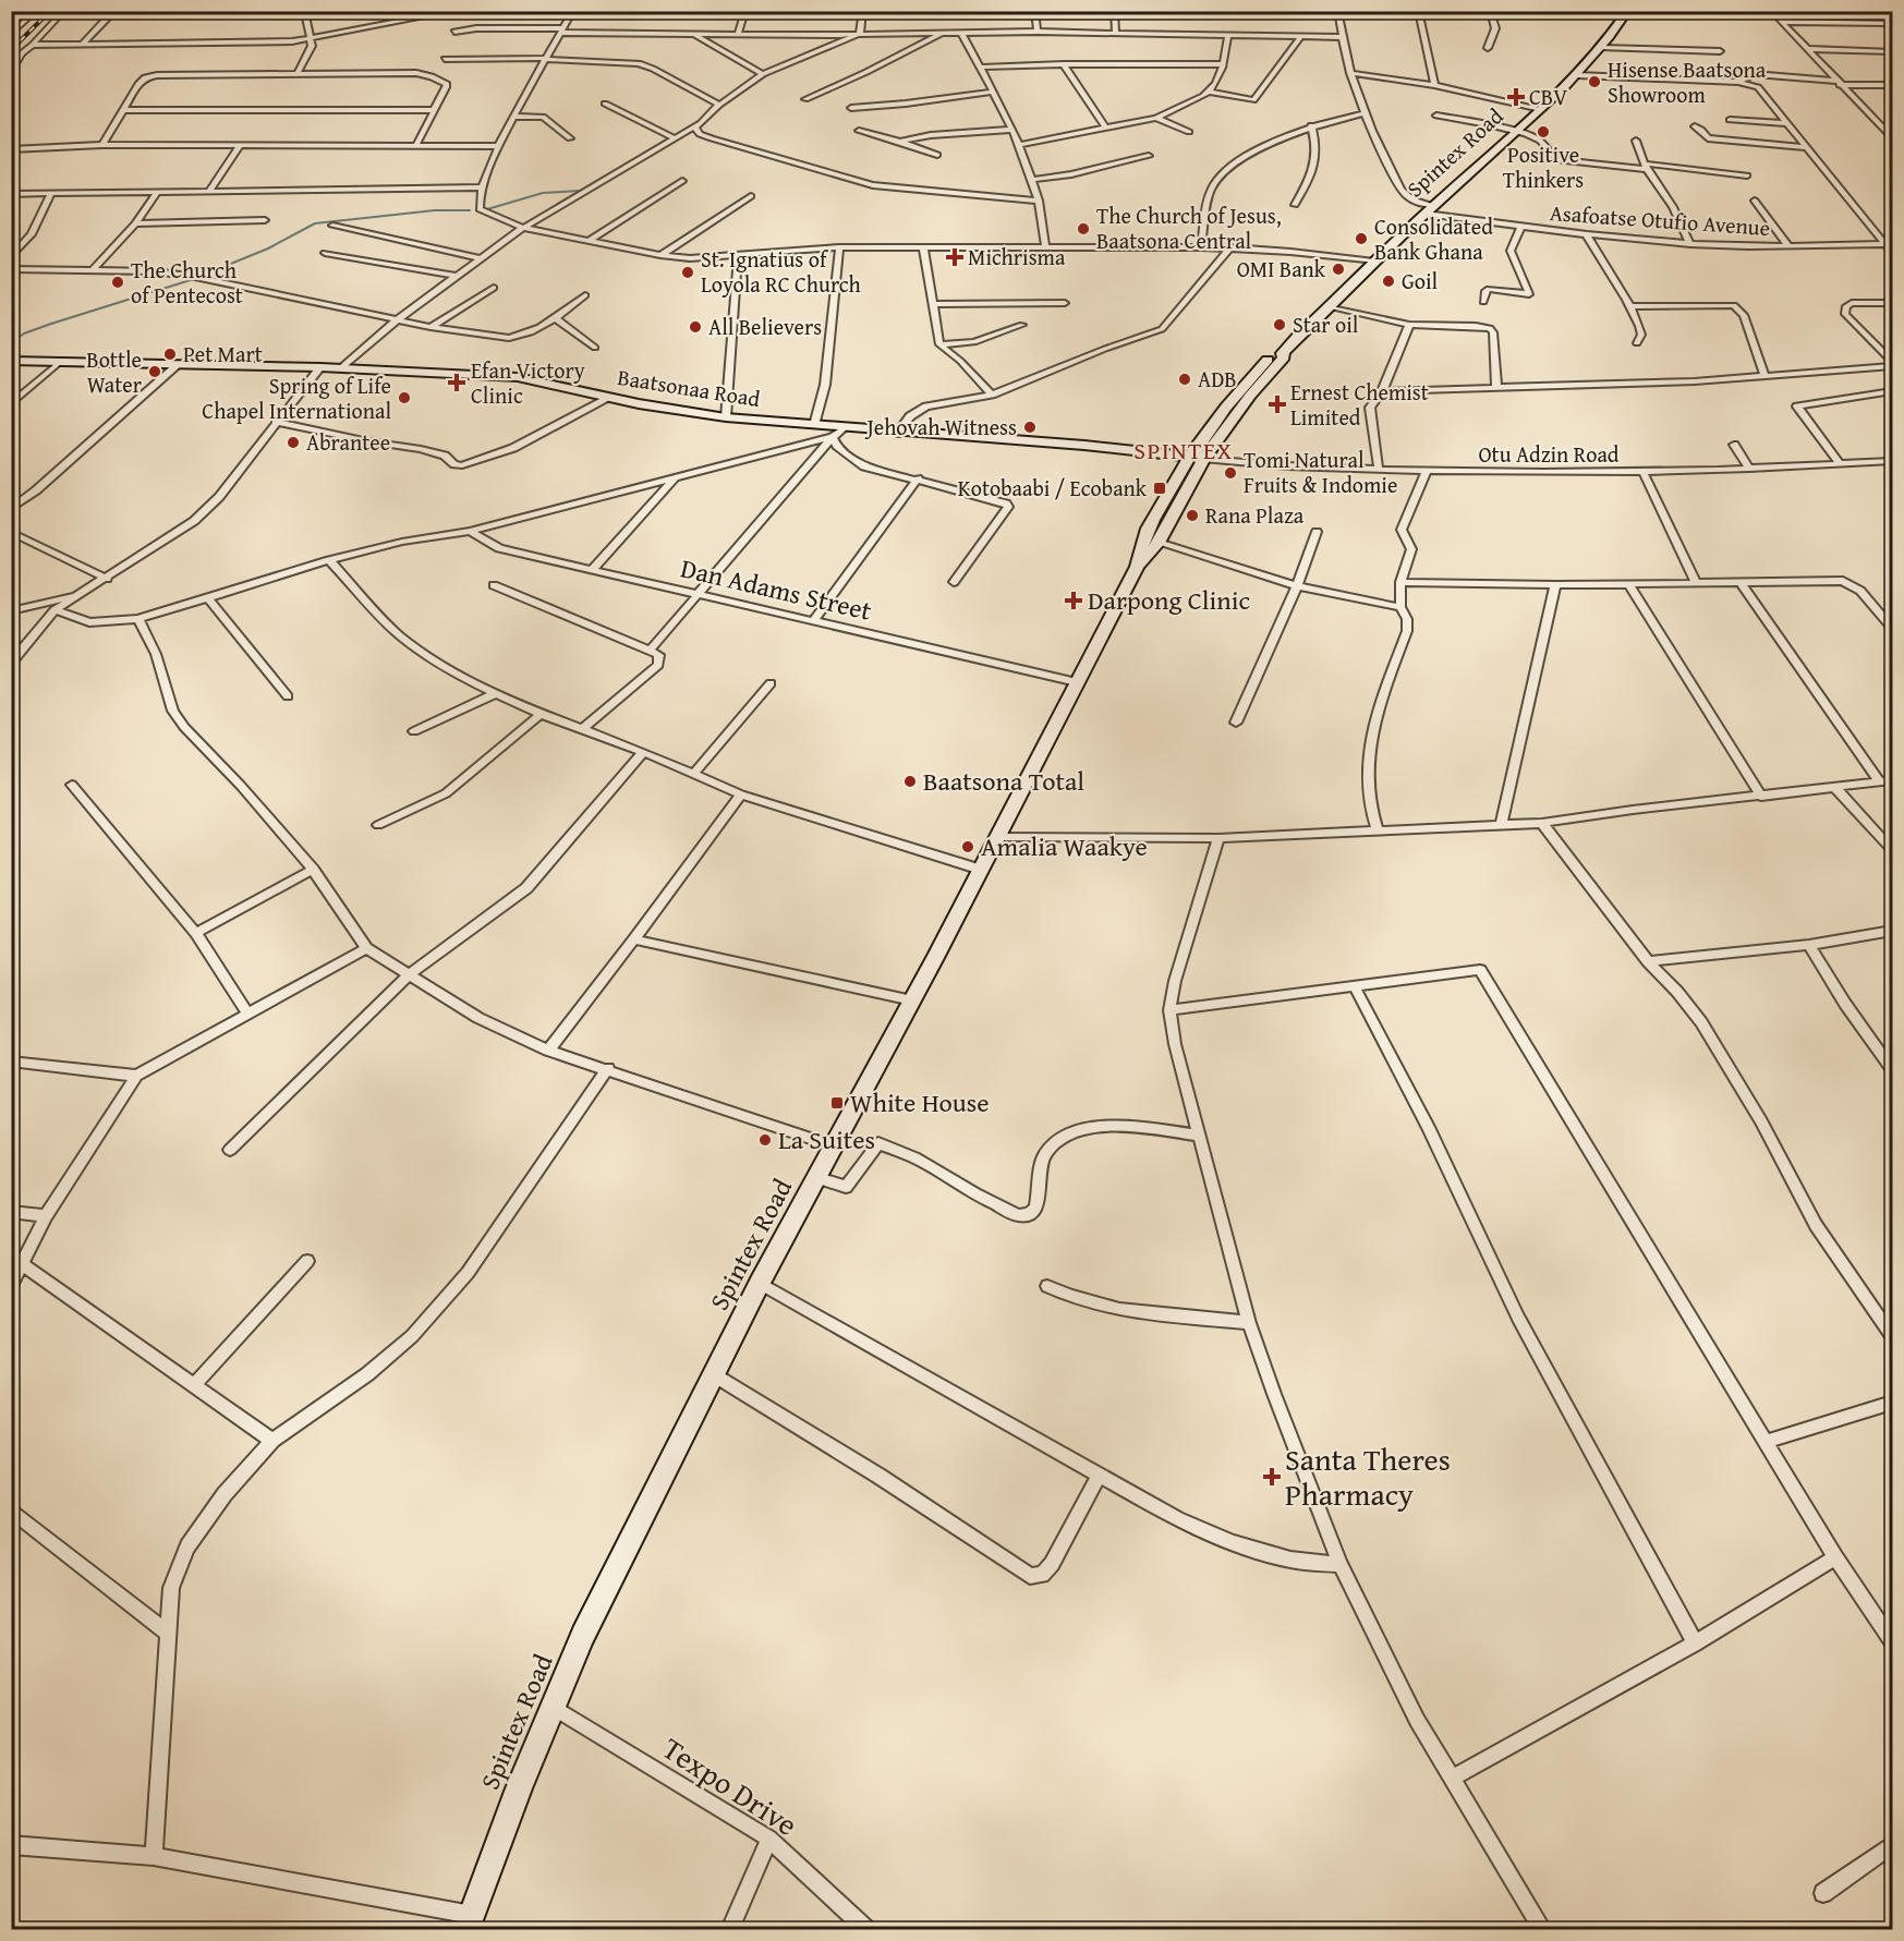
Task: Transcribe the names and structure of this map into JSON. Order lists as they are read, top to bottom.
{
  "streets": {
    "main road": ["Spintex Road", "Baatsonaa Road"],
    "street": [
      "Asafoatse Otufio Avenue",
      "Otu Adzin Road",
      "Dan Adams Street",
      "Texpo Drive"
    ]
  },
  "crossings": [
    ["Spintex Road", "Asafoatse Otufio Avenue"],
    ["Spintex Road", "Baatsonaa Road"],
    ["Spintex Road", "Otu Adzin Road"],
    ["Spintex Road", "Dan Adams Street"],
    ["Spintex Road", "Texpo Drive"],
    ["Baatsonaa Road", "Otu Adzin Road"]
  ],
  "districts": ["SPINTEX"],
  "places": {
    "other": [
      "Hisense Baatsona Showroom",
      "Positive Thinkers",
      "The Church of Jesus, Baatsona Central",
      "Consolidated Bank Ghana",
      "OMI Bank",
      "St. Ignatius of Loyola RC Church",
      "Goil",
      "The Church of Pentecost",
      "Star oil",
      "All Believers",
      "Pet Mart",
      "Bottle Water",
      "ADB",
      "Spring of Life Chapel International",
      "Jehovah Witness",
      "Abrantee",
      "Tomi Natural Fruits & Indomie",
      "Rana Plaza",
      "Baatsona Total",
      "Amalia Waakye",
      "La Suites"
    ],
    "health": [
      "CBV",
      "Michrisma",
      "Efan Victory Clinic",
      "Ernest Chemist Limited",
      "Darpong Clinic",
      "Santa Theres Pharmacy"
    ],
    "transit": ["Kotobaabi / Ecobank", "White House"]
  }
}
